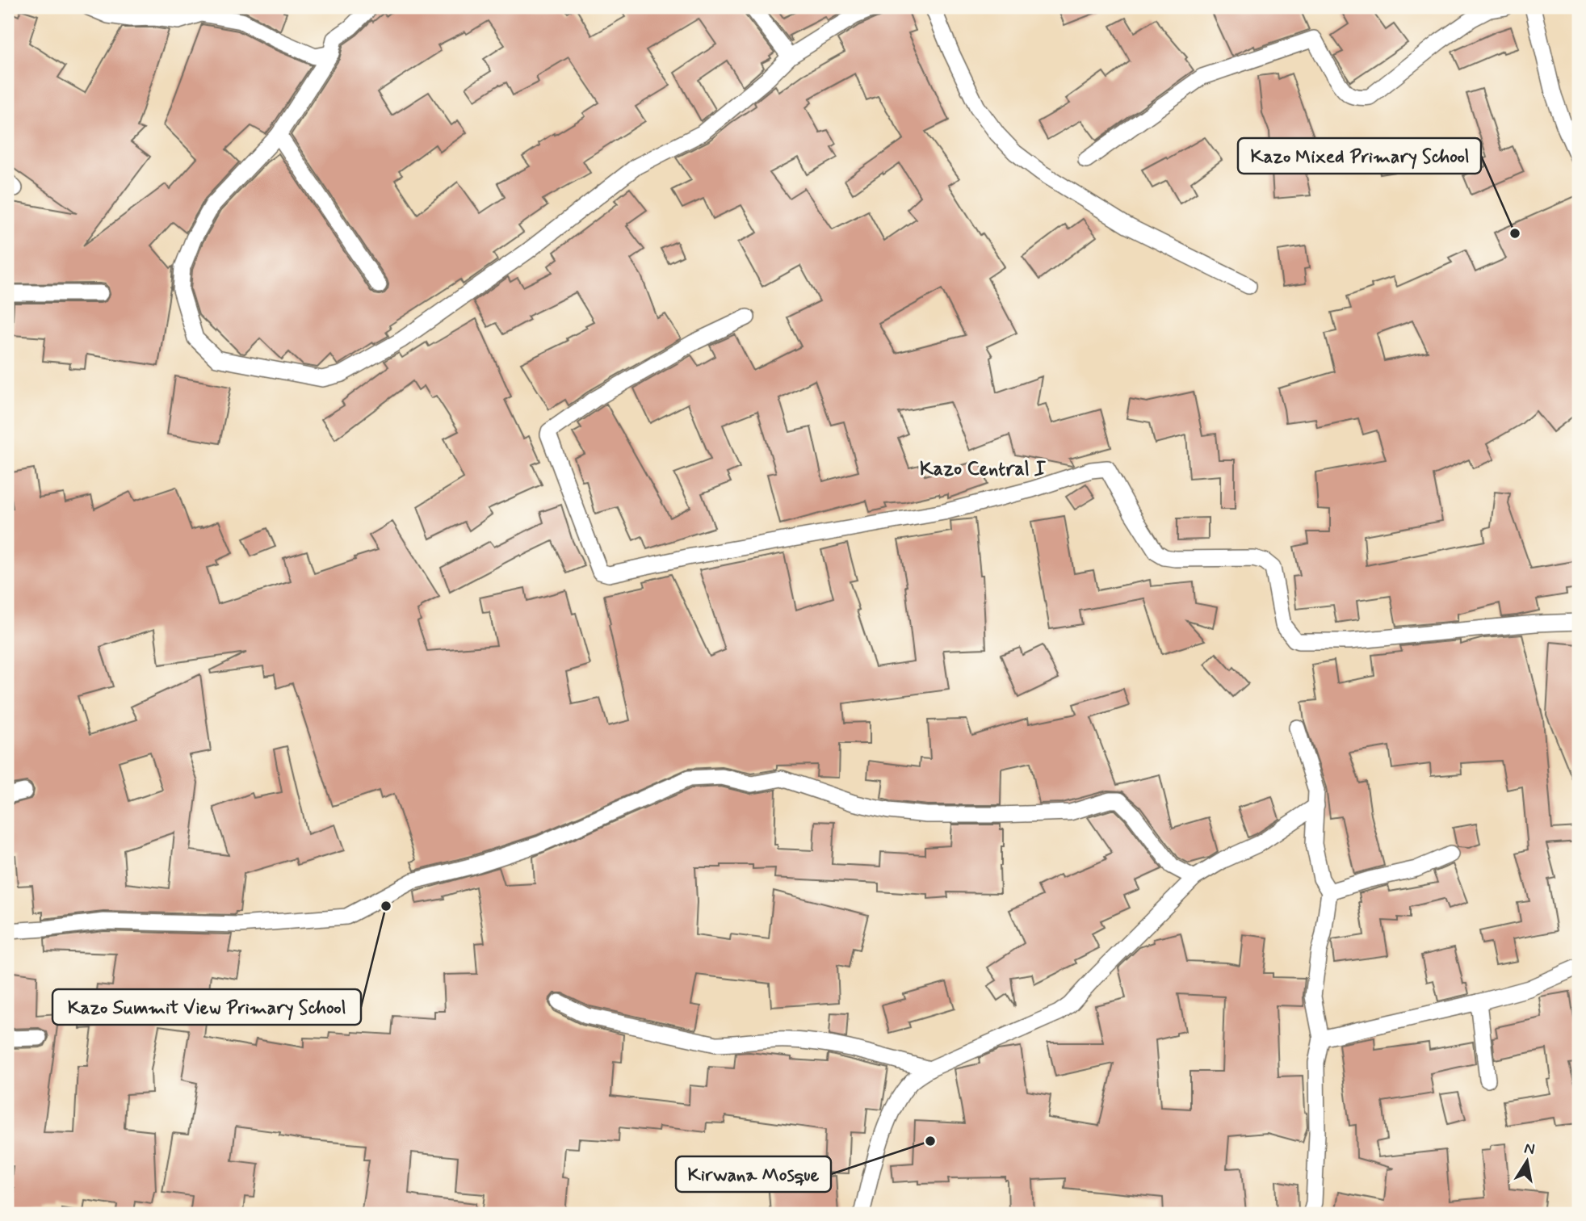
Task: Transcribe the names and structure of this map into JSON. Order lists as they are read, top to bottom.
{
  "districts": ["Kazo Central I"],
  "places": ["Kazo Mixed Primary School", "Kazo Summit View Primary School", "Kirwana Mosque"],
  "north": "top"
}
